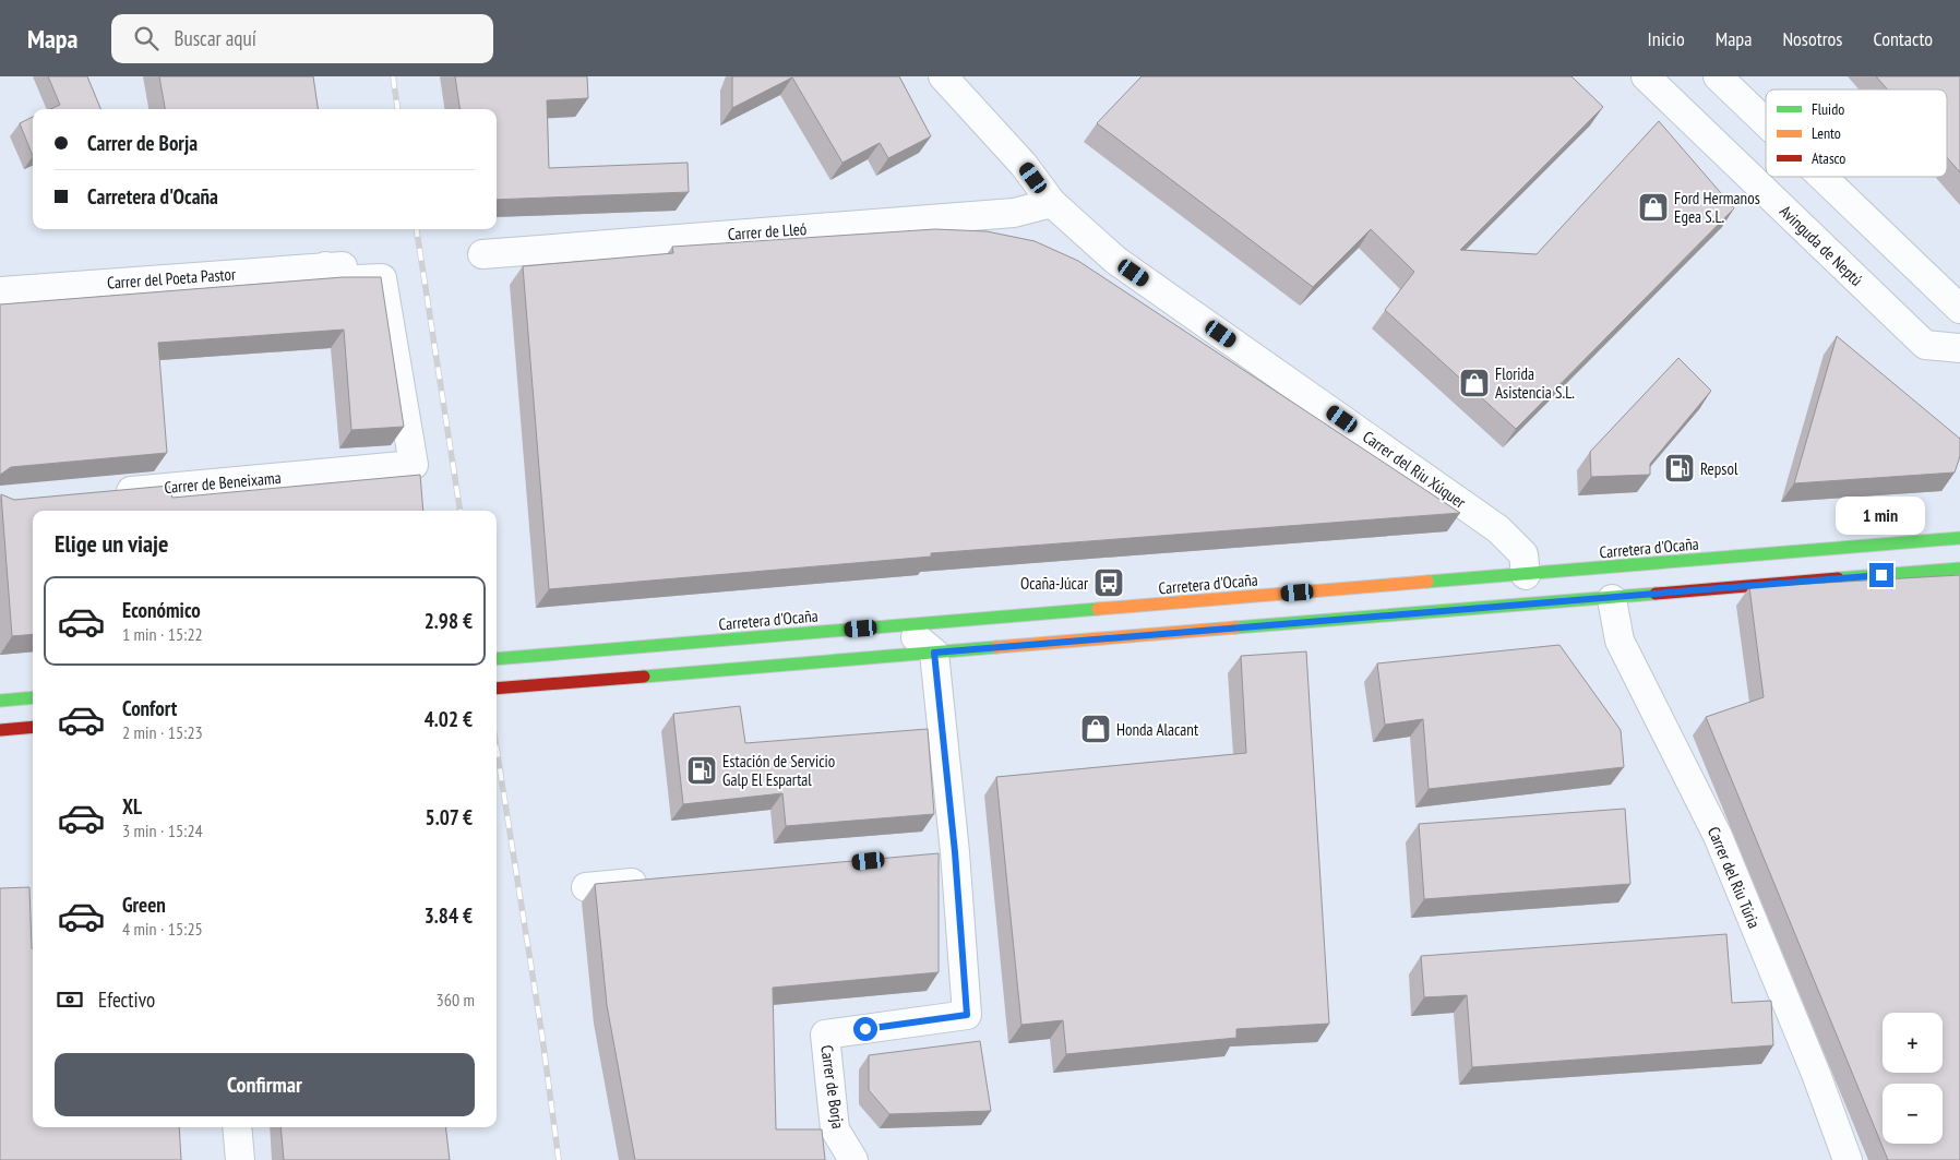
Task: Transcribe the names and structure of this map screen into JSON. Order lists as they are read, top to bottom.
{
  "streets": {
    "main road": ["Carretera d'Ocaña"],
    "street": [
      "Carrer de Lleó",
      "Avinguda de Neptú",
      "Carrer del Poeta Pastor",
      "Carrer del Riu Xúquer",
      "Carrer de Beneixama",
      "Carrer del Riu Túria",
      "Carrer de Borja"
    ]
  },
  "crossings": [
    ["Carrer de Lleó", "Carrer del Riu Xúquer"],
    ["Carrer del Poeta Pastor", "Carrer de Beneixama"],
    ["Carrer del Riu Xúquer", "Carretera d'Ocaña"]
  ],
  "places": {
    "shop": ["Ford Hermanos Egea S.L.", "Florida Asistencia S.L.", "Honda Alacant"],
    "fuel station": ["Repsol", "Estación de Servicio Galp El Espartal"],
    "bus stop": ["Ocaña-Júcar"]
  },
  "legend": ["Fluido", "Lento", "Atasco"],
  "page": {
    "header": "Mapa",
    "search": "Buscar aquí",
    "nav": [
      "Inicio",
      "Mapa",
      "Nosotros",
      "Contacto"
    ],
    "banner": ["Carrer de Borja", "Carretera d'Ocaña"],
    "bubble": "1 min",
    "heading": "Elige un viaje",
    "list": [
      {
        "name": "Económico",
        "note": "1 min · 15:22",
        "value": "2.98 €"
      },
      {
        "name": "Confort",
        "note": "2 min · 15:23",
        "value": "4.02 €"
      },
      {
        "name": "XL",
        "note": "3 min · 15:24",
        "value": "5.07 €"
      },
      {
        "name": "Green",
        "note": "4 min · 15:25",
        "value": "3.84 €"
      }
    ],
    "pay": ["Efectivo", "360 m"],
    "map_buttons": ["+", "−"],
    "buttons": "Confirmar"
  }
}
